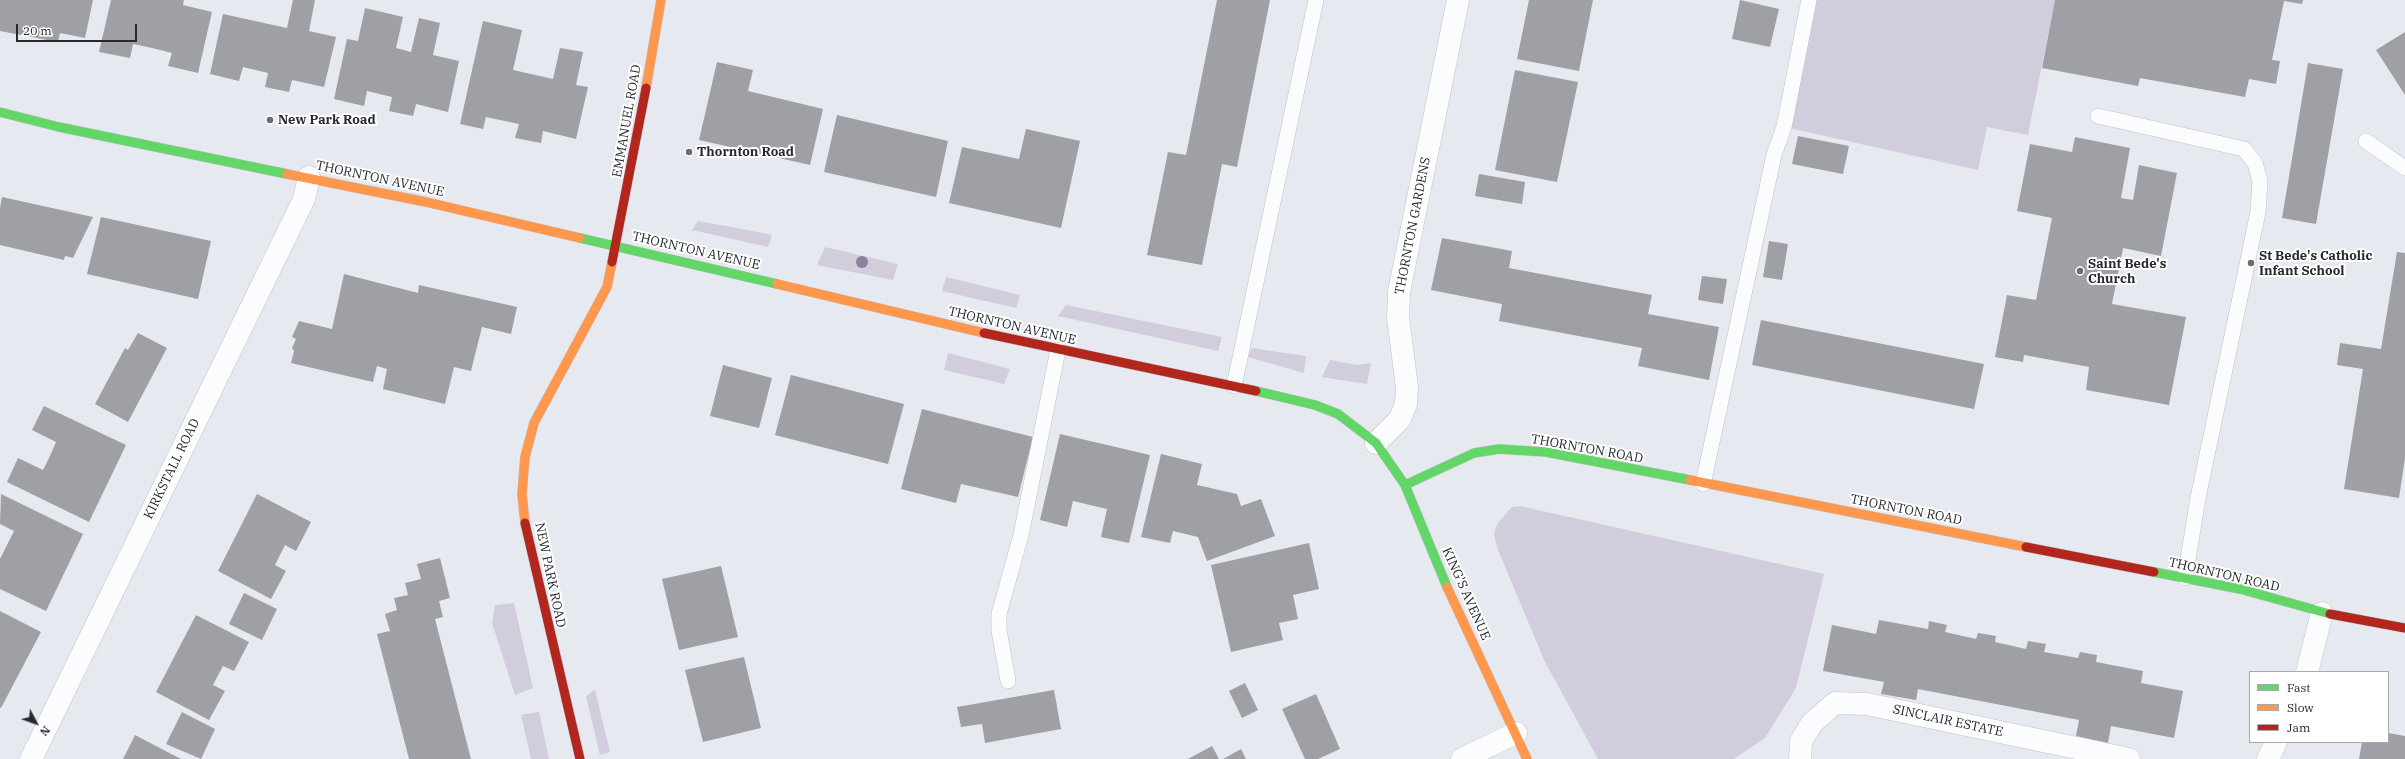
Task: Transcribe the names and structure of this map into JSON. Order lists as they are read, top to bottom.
{
  "streets": {
    "street": [
      "EMMANUEL ROAD",
      "THORNTON AVENUE",
      "THORNTON GARDENS",
      "THORNTON ROAD",
      "KIRKSTALL ROAD",
      "NEW PARK ROAD",
      "KING'S AVENUE",
      "SINCLAIR ESTATE"
    ]
  },
  "crossings": [
    ["EMMANUEL ROAD", "THORNTON AVENUE"],
    ["EMMANUEL ROAD", "NEW PARK ROAD"],
    ["THORNTON AVENUE", "THORNTON GARDENS"],
    ["THORNTON AVENUE", "KIRKSTALL ROAD"],
    ["THORNTON AVENUE", "NEW PARK ROAD"],
    ["THORNTON AVENUE", "KING'S AVENUE"],
    ["THORNTON GARDENS", "KING'S AVENUE"],
    ["THORNTON ROAD", "KING'S AVENUE"]
  ],
  "places": [
    "New Park Road",
    "Thornton Road",
    "St Bede's Catholic Infant School",
    "Saint Bede's Church"
  ],
  "legend": ["Fast", "Slow", "Jam"],
  "scale_bar": "20 m",
  "north": "bottom right"
}
